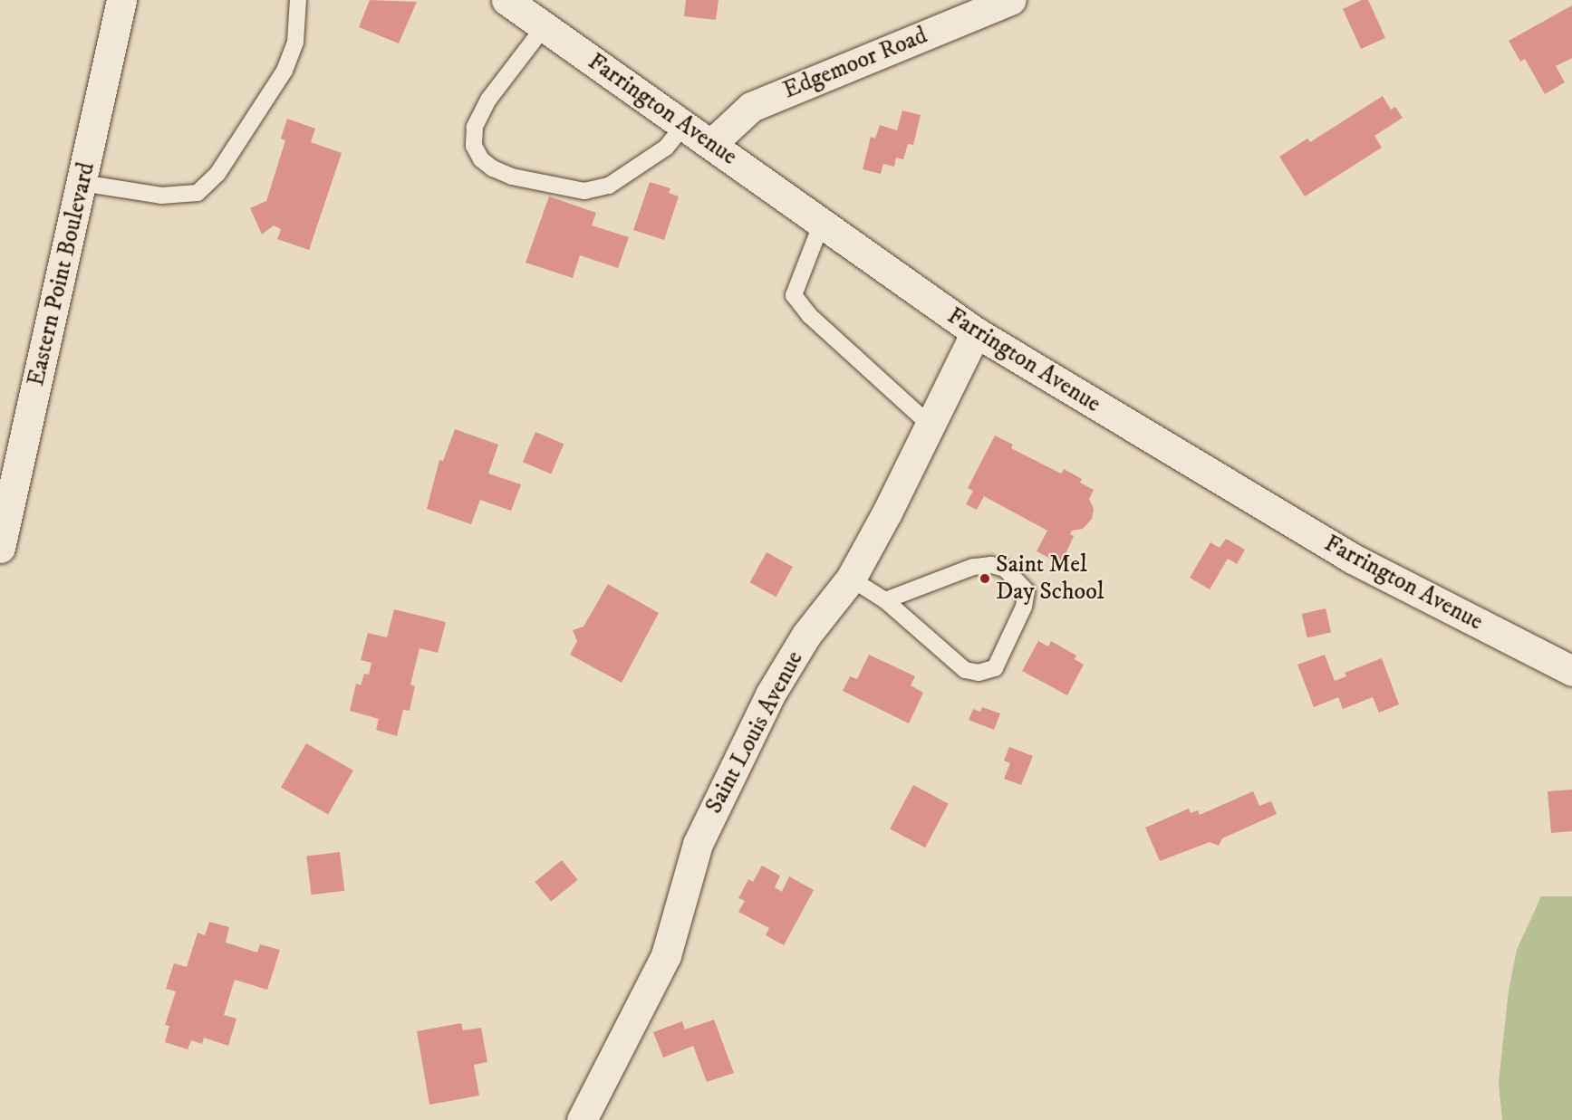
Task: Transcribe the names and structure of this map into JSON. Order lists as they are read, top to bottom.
{
  "streets": {
    "street": [
      "Edgemoor Road",
      "Farrington Avenue",
      "Eastern Point Boulevard",
      "Saint Louis Avenue"
    ]
  },
  "crossings": [
    ["Edgemoor Road", "Farrington Avenue"],
    ["Farrington Avenue", "Saint Louis Avenue"]
  ],
  "places": ["Saint Mel Day School"]
}
